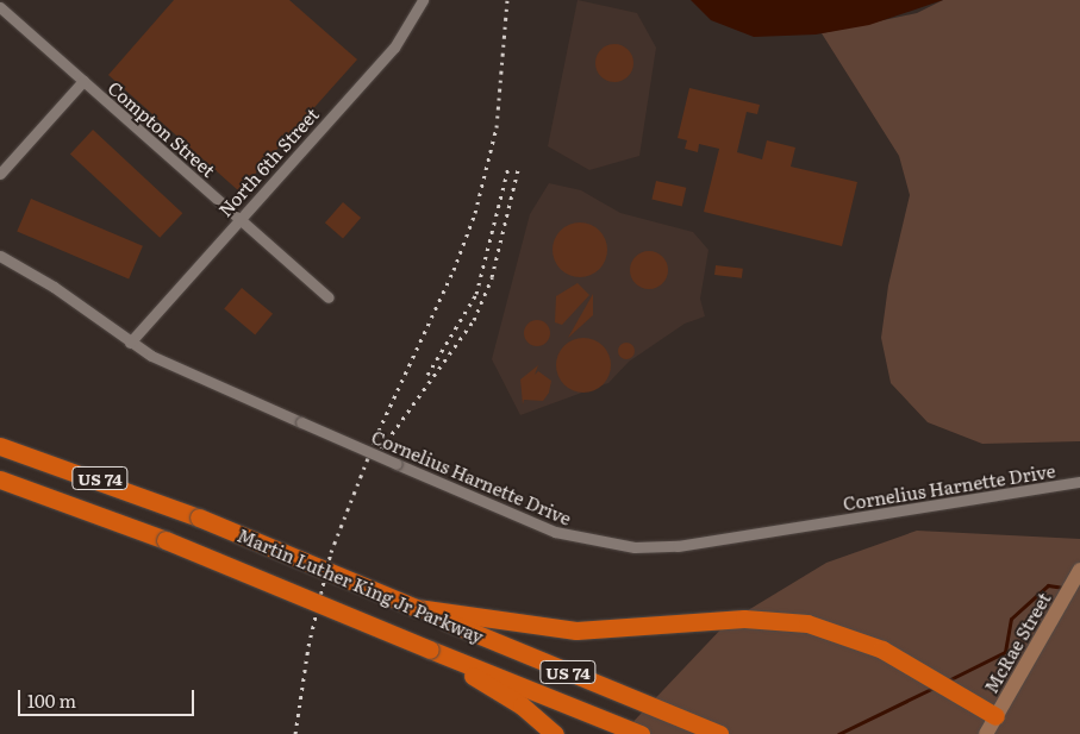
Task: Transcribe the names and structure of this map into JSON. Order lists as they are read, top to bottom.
{
  "streets": {
    "highway": ["US 74", "Martin Luther King Jr Parkway"],
    "main road": ["McRae Street"],
    "street": ["Compton Street", "North 6th Street", "Cornelius Harnette Drive"]
  },
  "crossings": [
    ["Compton Street", "North 6th Street"],
    ["North 6th Street", "Cornelius Harnette Drive"]
  ],
  "scale_bar": "100 m"
}
